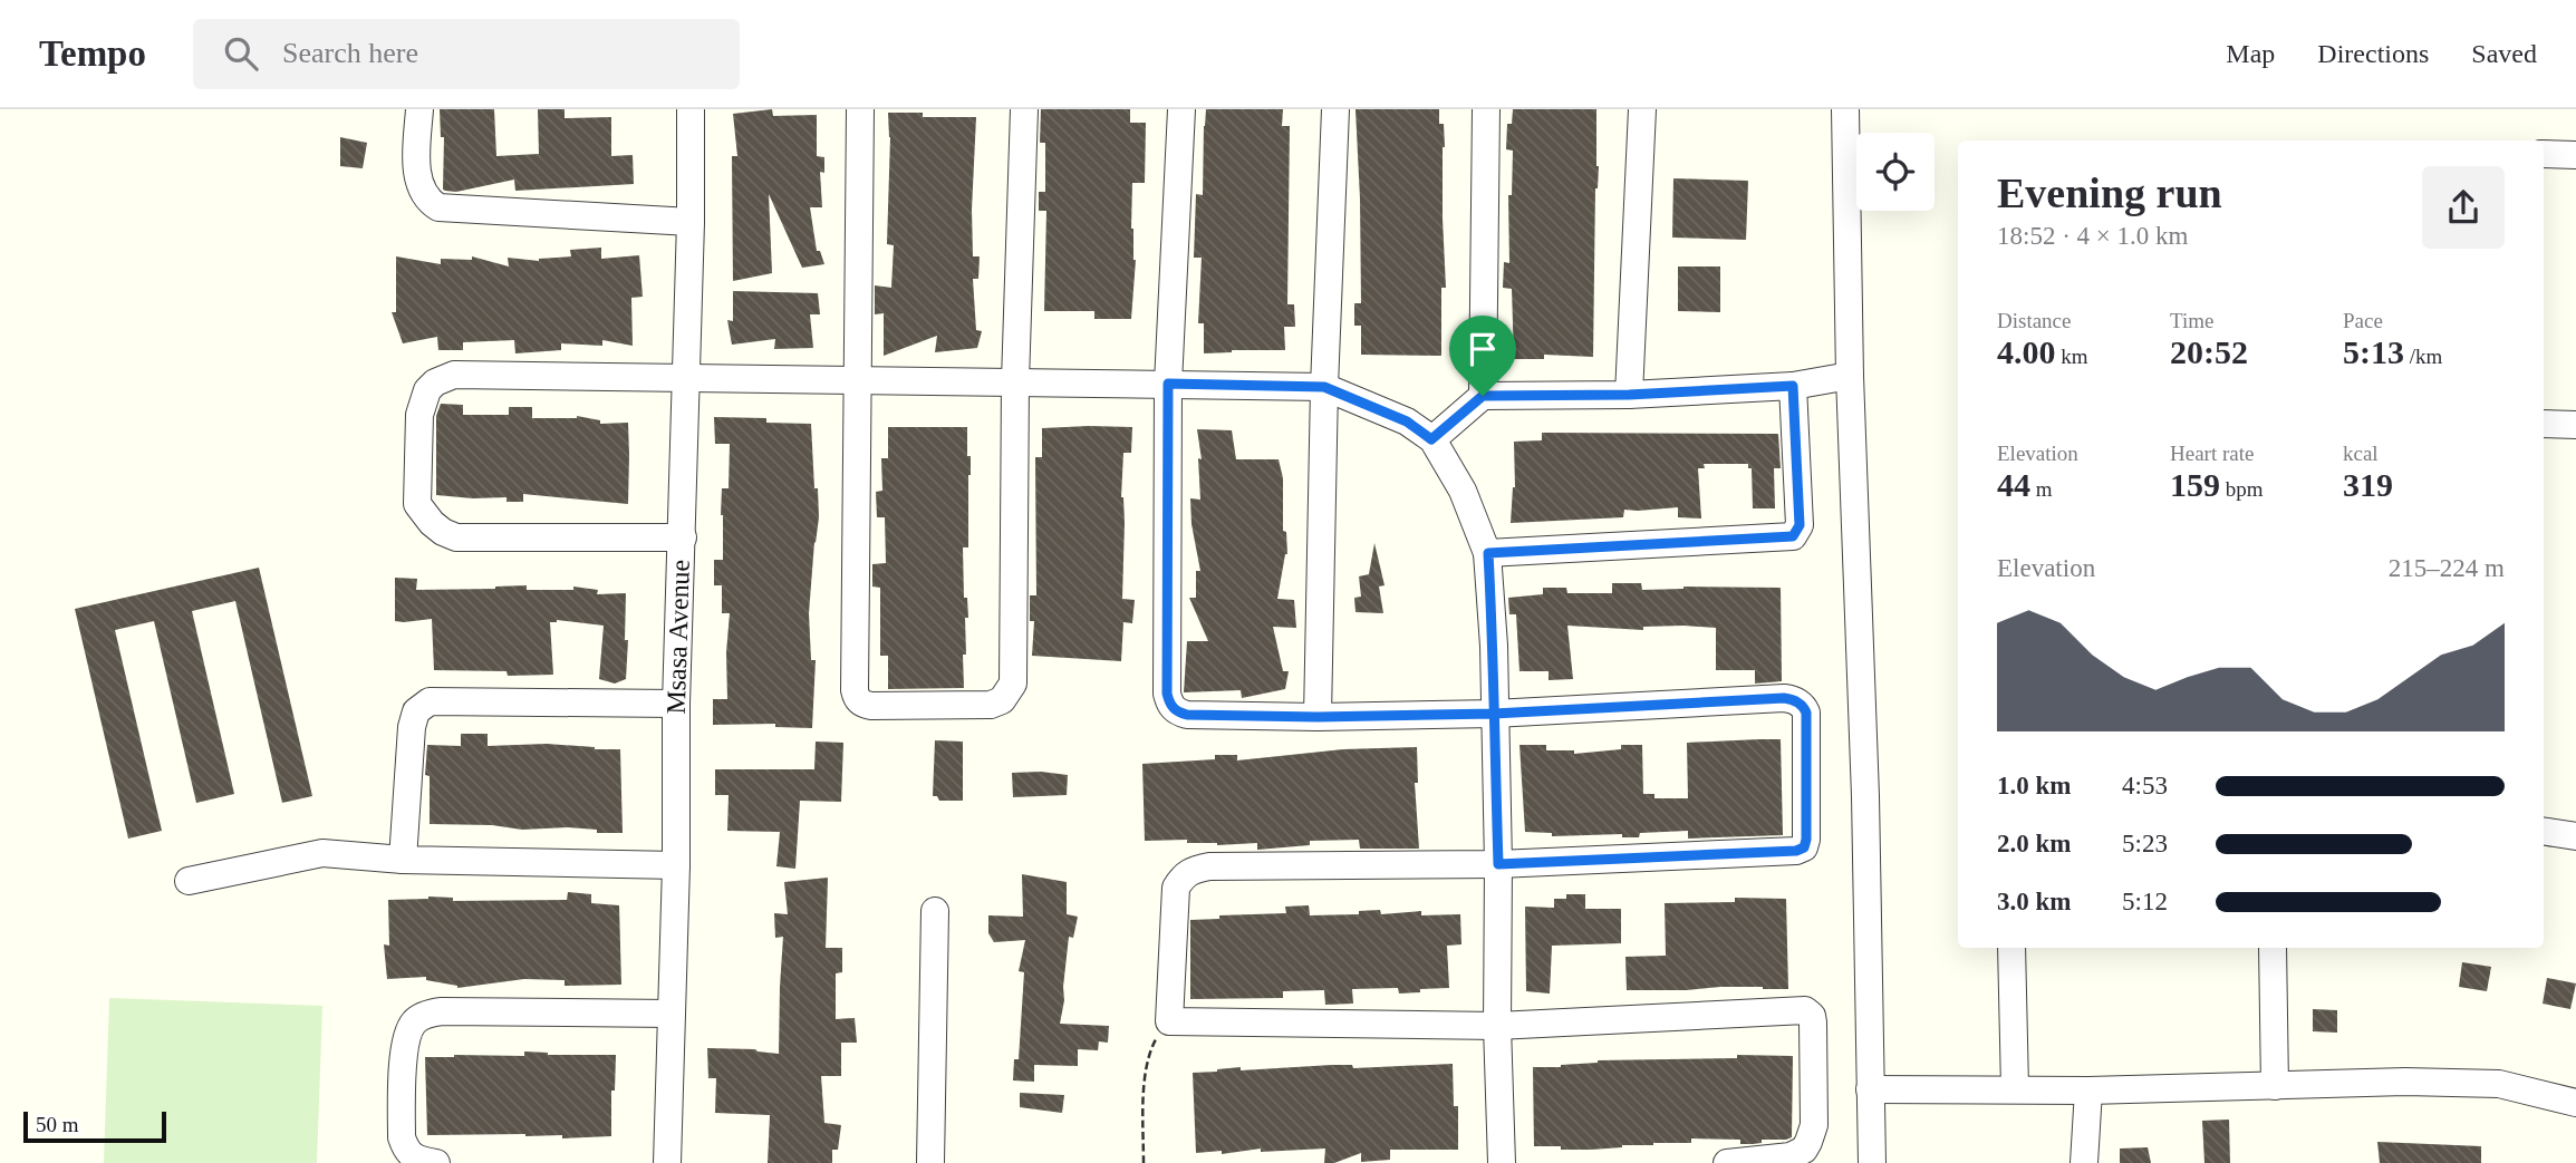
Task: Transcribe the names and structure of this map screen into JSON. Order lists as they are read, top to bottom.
{
  "streets": {
    "street": ["Msasa Avenue"]
  },
  "scale_bar": "50 m",
  "page": {
    "header": "Tempo",
    "search": "Search here",
    "nav": ["Map", "Directions", "Saved"],
    "heading": ["Evening run", "18:52 · 4 × 1.0 km"],
    "stats": [
      ["Distance", "4.00 km"],
      ["Time", "20:52"],
      ["Pace", "5:13 /km"],
      ["Elevation", "44 m"],
      ["Heart rate", "159 bpm"],
      ["kcal", "319"]
    ],
    "chart": ["Elevation", "215–224 m"],
    "list": [
      {
        "name": "1.0 km",
        "note": "4:53"
      },
      {
        "name": "2.0 km",
        "note": "5:23"
      },
      {
        "name": "3.0 km",
        "note": "5:12"
      }
    ],
    "scale": "50 m"
  }
}
